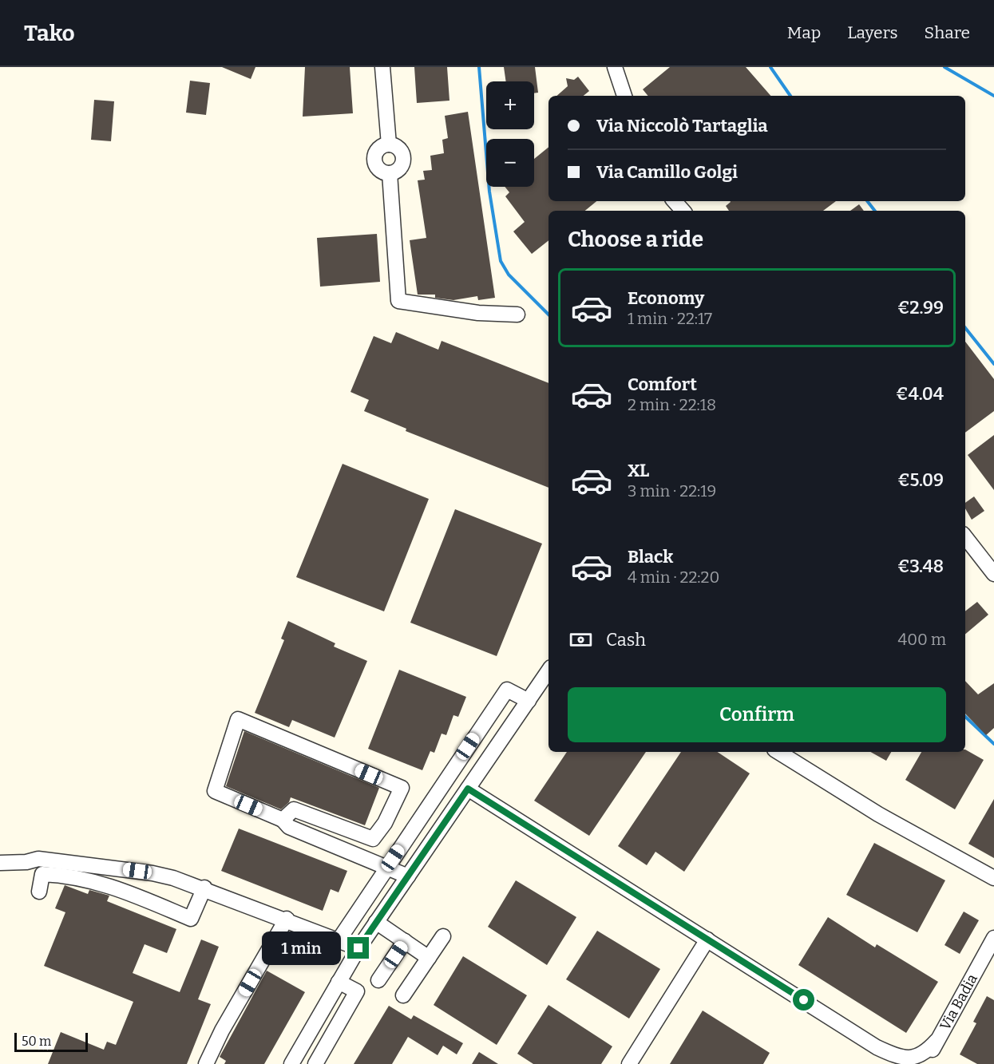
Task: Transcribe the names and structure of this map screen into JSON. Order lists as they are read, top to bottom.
{
  "streets": {
    "street": ["Via Badia"]
  },
  "scale_bar": "50 m",
  "page": {
    "header": "Tako",
    "nav": ["Map", "Layers", "Share"],
    "map_buttons": ["+", "−"],
    "banner": ["Via Niccolò Tartaglia", "Via Camillo Golgi"],
    "heading": "Choose a ride",
    "list": [
      {
        "name": "Economy",
        "note": "1 min · 22:17",
        "value": "€2.99"
      },
      {
        "name": "Comfort",
        "note": "2 min · 22:18",
        "value": "€4.04"
      },
      {
        "name": "XL",
        "note": "3 min · 22:19",
        "value": "€5.09"
      },
      {
        "name": "Black",
        "note": "4 min · 22:20",
        "value": "€3.48"
      }
    ],
    "pay": ["Cash", "400 m"],
    "buttons": "Confirm",
    "bubble": "1 min",
    "scale": "50 m"
  }
}
